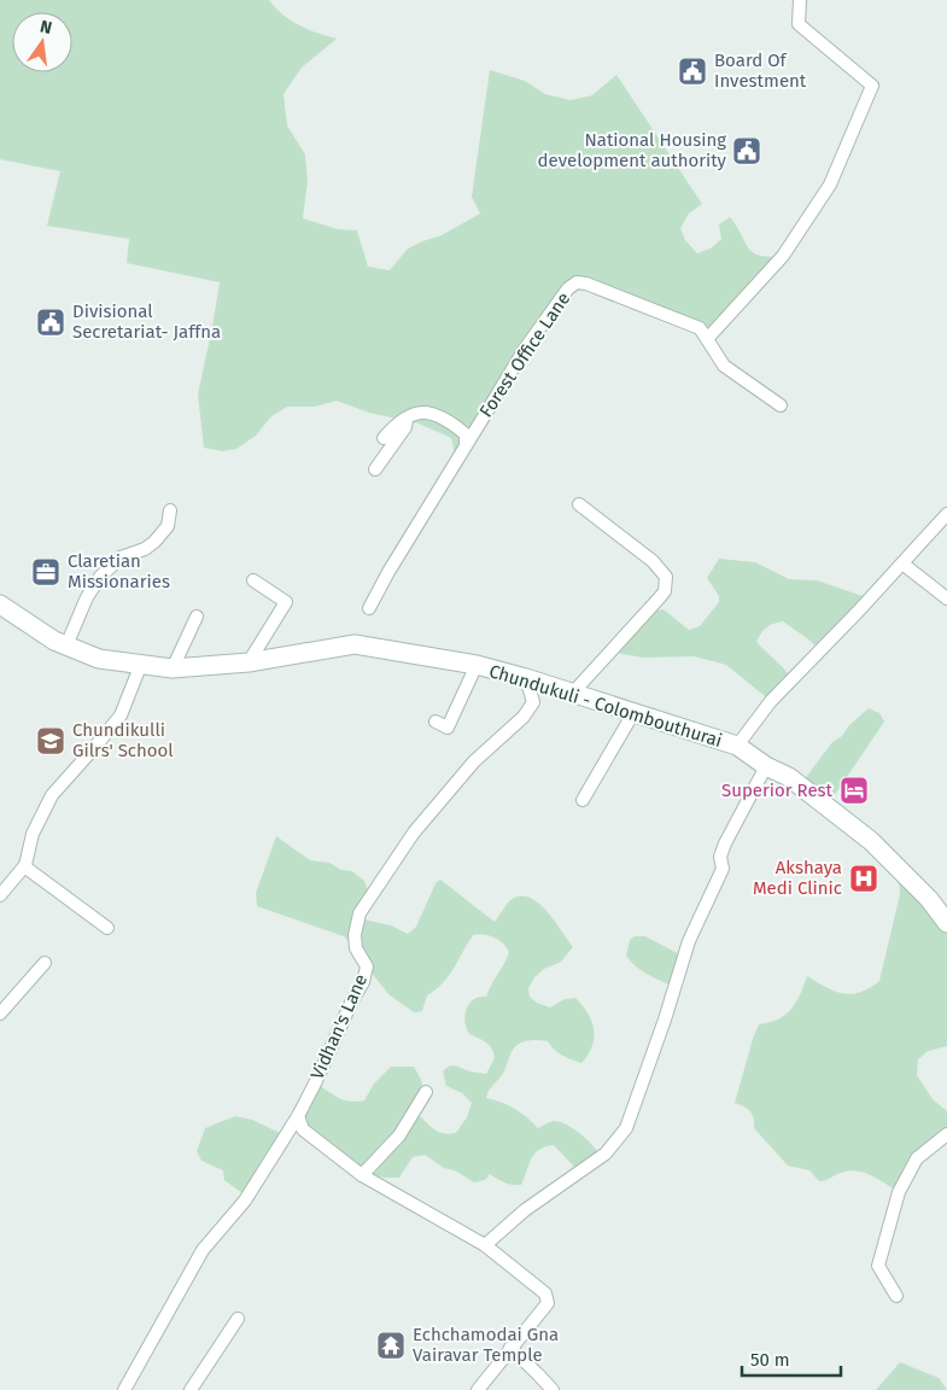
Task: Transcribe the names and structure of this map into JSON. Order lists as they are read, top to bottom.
{
  "streets": {
    "main road": ["Chundukuli - Colombouthurai"],
    "street": ["Forest Office Lane", "Vidhan's Lane"]
  },
  "crossings": [
    ["Chundukuli - Colombouthurai", "Vidhan's Lane"]
  ],
  "places": {
    "public building": ["Board Of Investment", "National Housing development authority", "Divisional Secretariat- Jaffna"],
    "office": ["Claretian Missionaries"],
    "school or university": ["Chundikulli Gilrs' School"],
    "hotel": ["Superior Rest"],
    "hospital": ["Akshaya Medi Clinic"],
    "temple": ["Echchamodai Gna Vairavar Temple"]
  },
  "scale_bar": "50 m",
  "north": "top"
}
